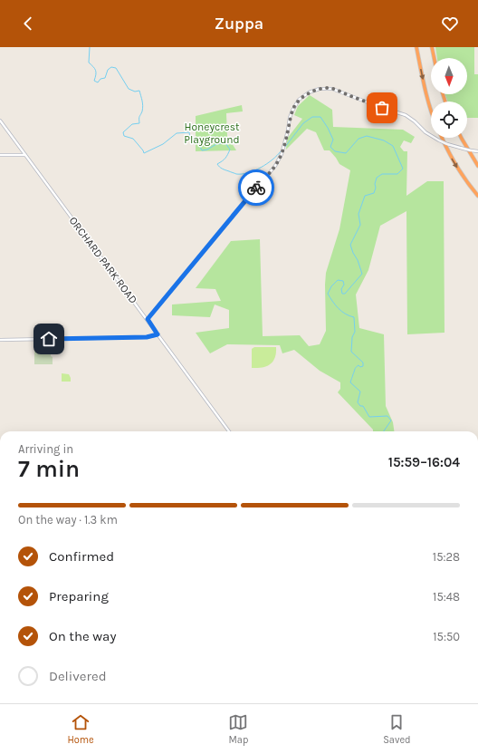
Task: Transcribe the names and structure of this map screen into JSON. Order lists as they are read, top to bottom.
{
  "streets": {
    "street": ["ORCHARD PARK ROAD"]
  },
  "parks": ["Honeycrest Playground"],
  "north": "bottom",
  "page": {
    "header": "Zuppa",
    "heading": ["7 min", "Arriving in", "15:59–16:04"],
    "bar": "On the way · 1.3 km",
    "list": [
      ["Confirmed", "15:28"],
      ["Preparing", "15:48"],
      ["On the way", "15:50"],
      "Delivered"
    ],
    "tabs": ["Home", "Map", "Saved"]
  }
}
